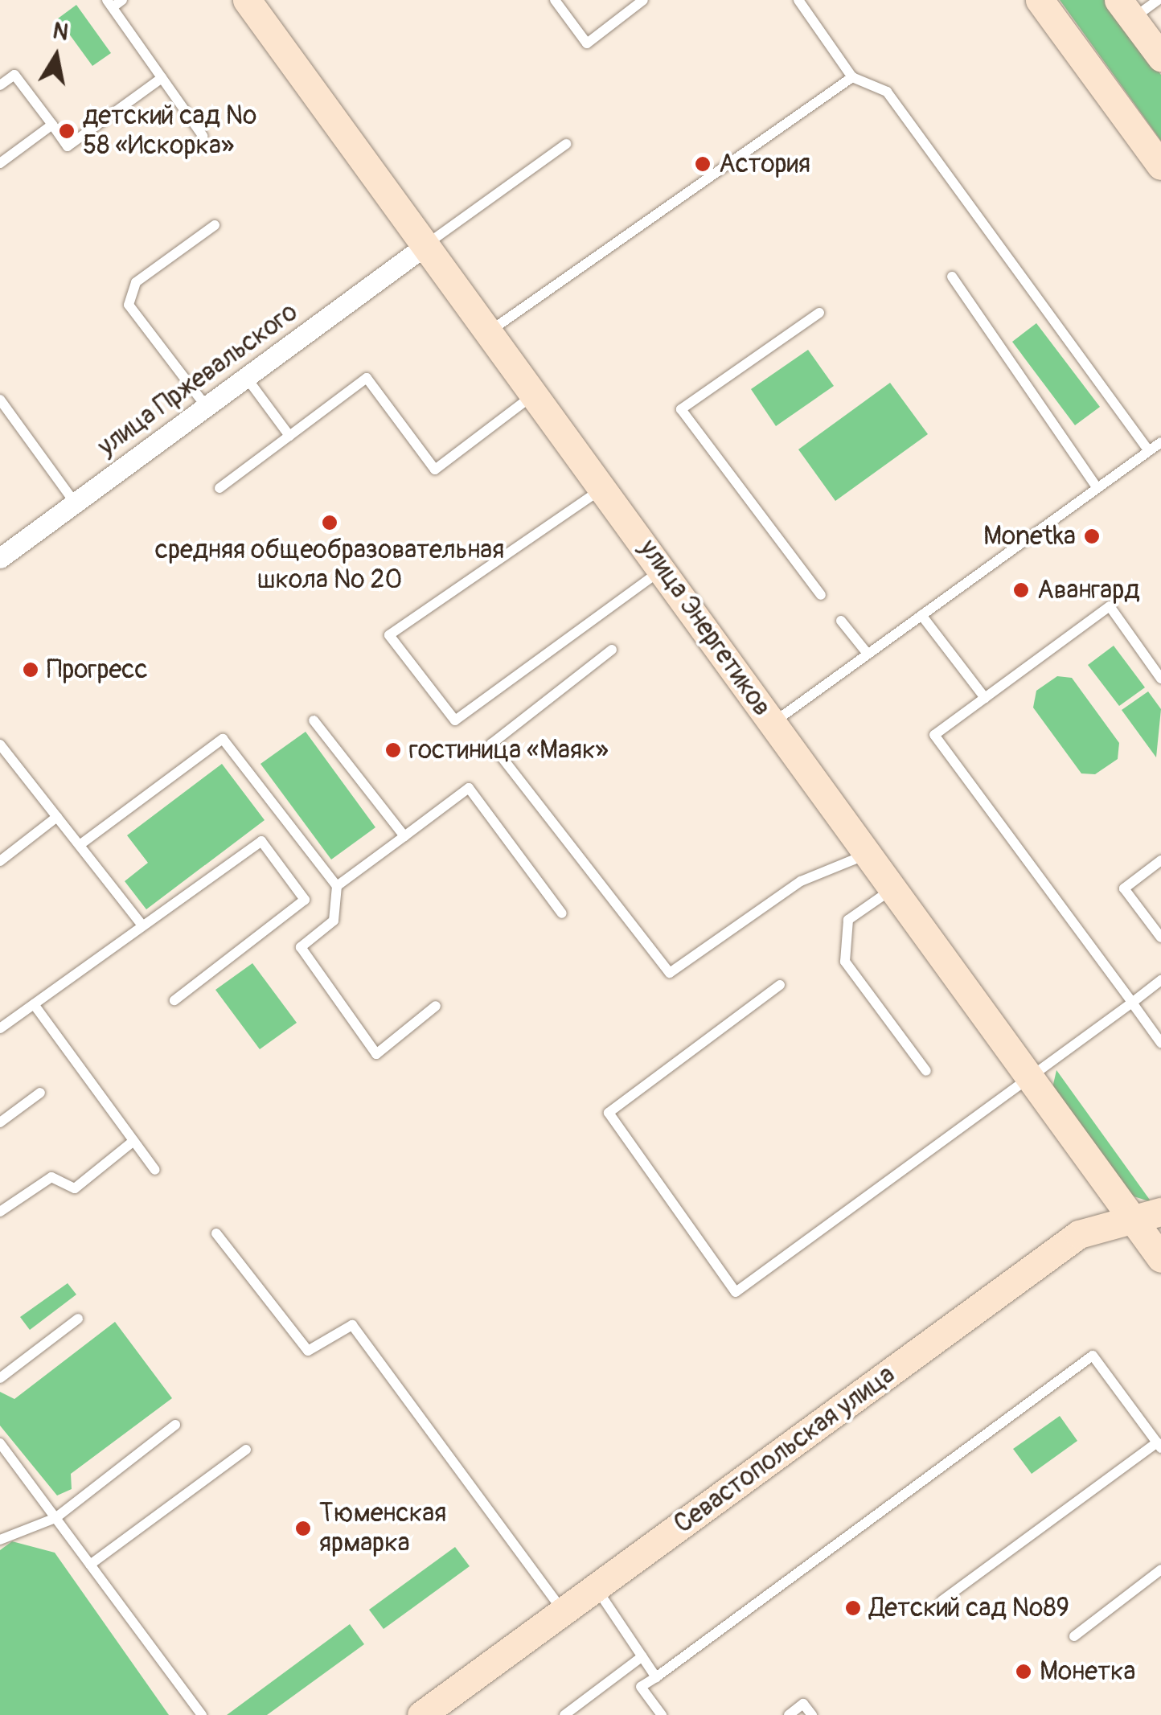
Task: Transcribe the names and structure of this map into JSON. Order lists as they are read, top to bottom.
{
  "streets": {
    "street": ["улица Пржевальского", "улица Энергетиков", "Севастопольская улица"]
  },
  "crossings": [
    ["улица Пржевальского", "улица Энергетиков"],
    ["улица Энергетиков", "Севастопольская улица"]
  ],
  "places": [
    "детский сад № 58 «Искорка»",
    "Астория",
    "средняя общеобразовательная школа № 20",
    "Monetka",
    "Авангард",
    "Прогресс",
    "гостиница «Маяк»",
    "Тюменская ярмарка",
    "Детский сад №89",
    "Монетка"
  ],
  "north": "top"
}
